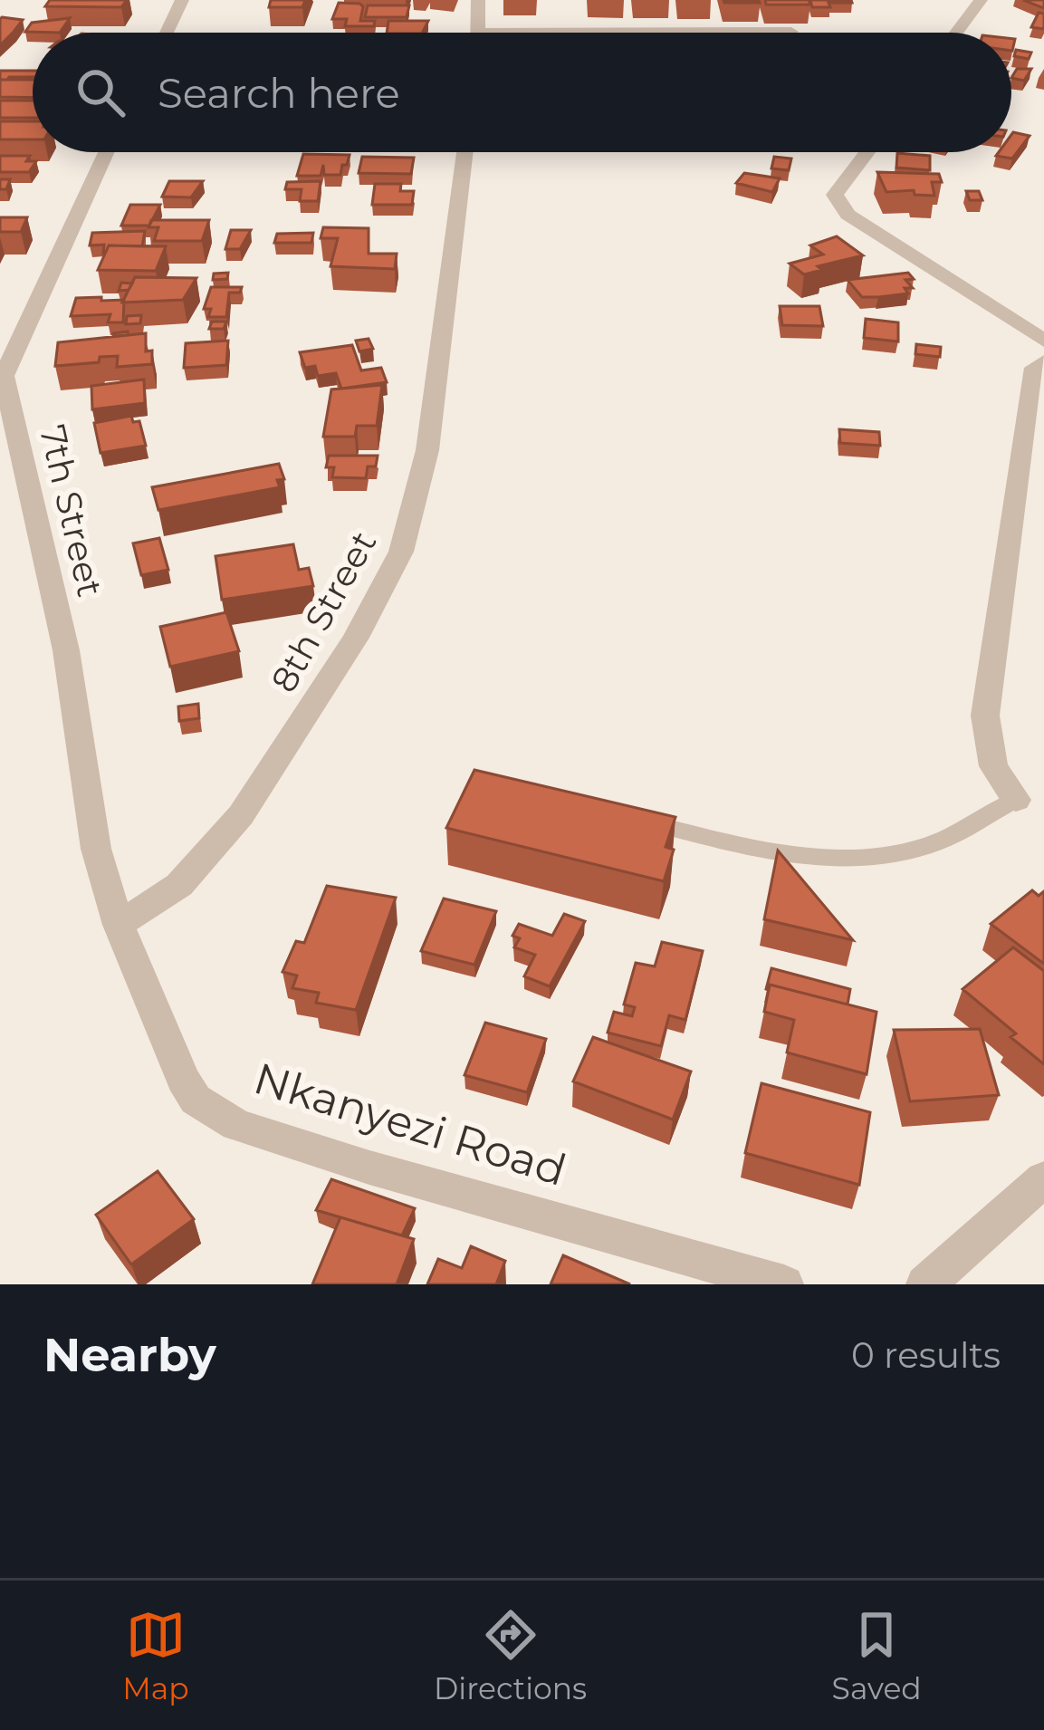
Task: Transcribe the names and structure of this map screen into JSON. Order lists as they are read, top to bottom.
{
  "streets": {
    "street": ["7th Street", "8th Street", "Nkanyezi Road"]
  },
  "crossings": [
    ["7th Street", "8th Street"],
    ["7th Street", "Nkanyezi Road"],
    ["8th Street", "Nkanyezi Road"]
  ],
  "page": {
    "search": "Search here",
    "heading": ["Nearby", "0 results"],
    "nav": ["Map", "Directions", "Saved"]
  }
}
